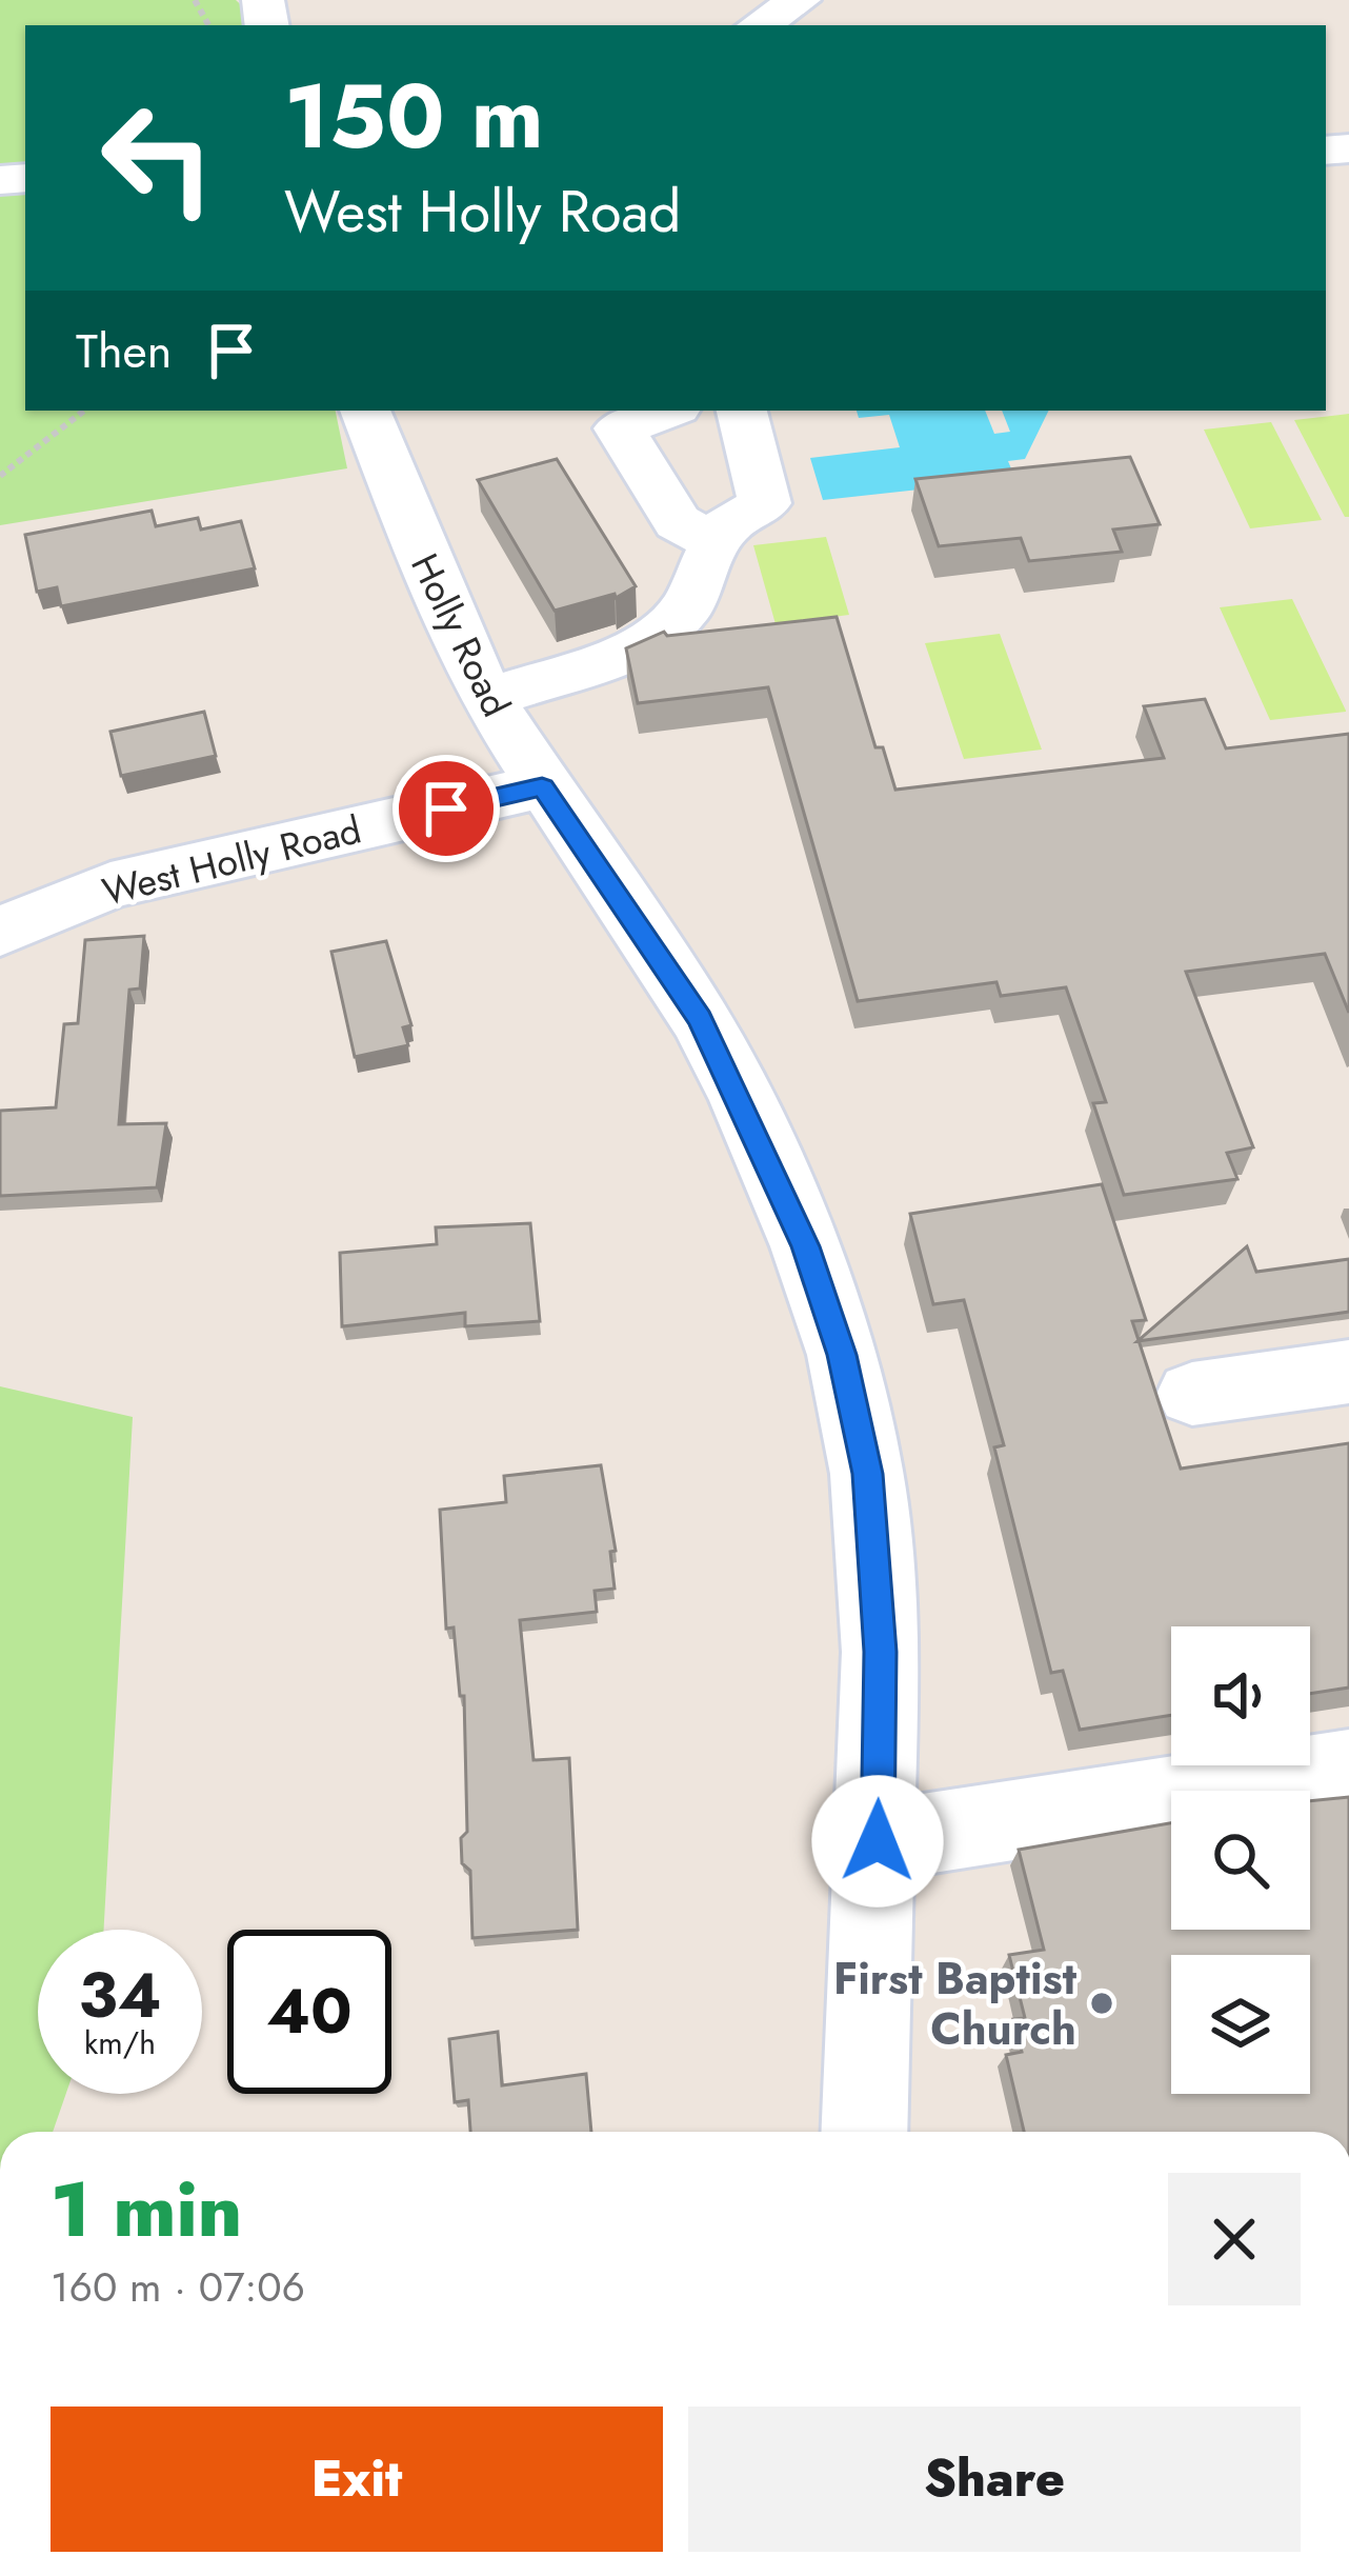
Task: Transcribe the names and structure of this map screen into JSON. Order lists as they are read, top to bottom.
{
  "streets": {
    "street": ["Holly Road", "West Holly Road"]
  },
  "crossings": [
    ["Holly Road", "West Holly Road"]
  ],
  "places": ["First Baptist Church"],
  "page": {
    "turn": ["150 m", "West Holly Road"],
    "then": "Then",
    "speed": "34 km/h",
    "limit": "40",
    "heading": ["1 min", "160 m · 07:06"],
    "buttons": ["Exit", "Share"]
  }
}
